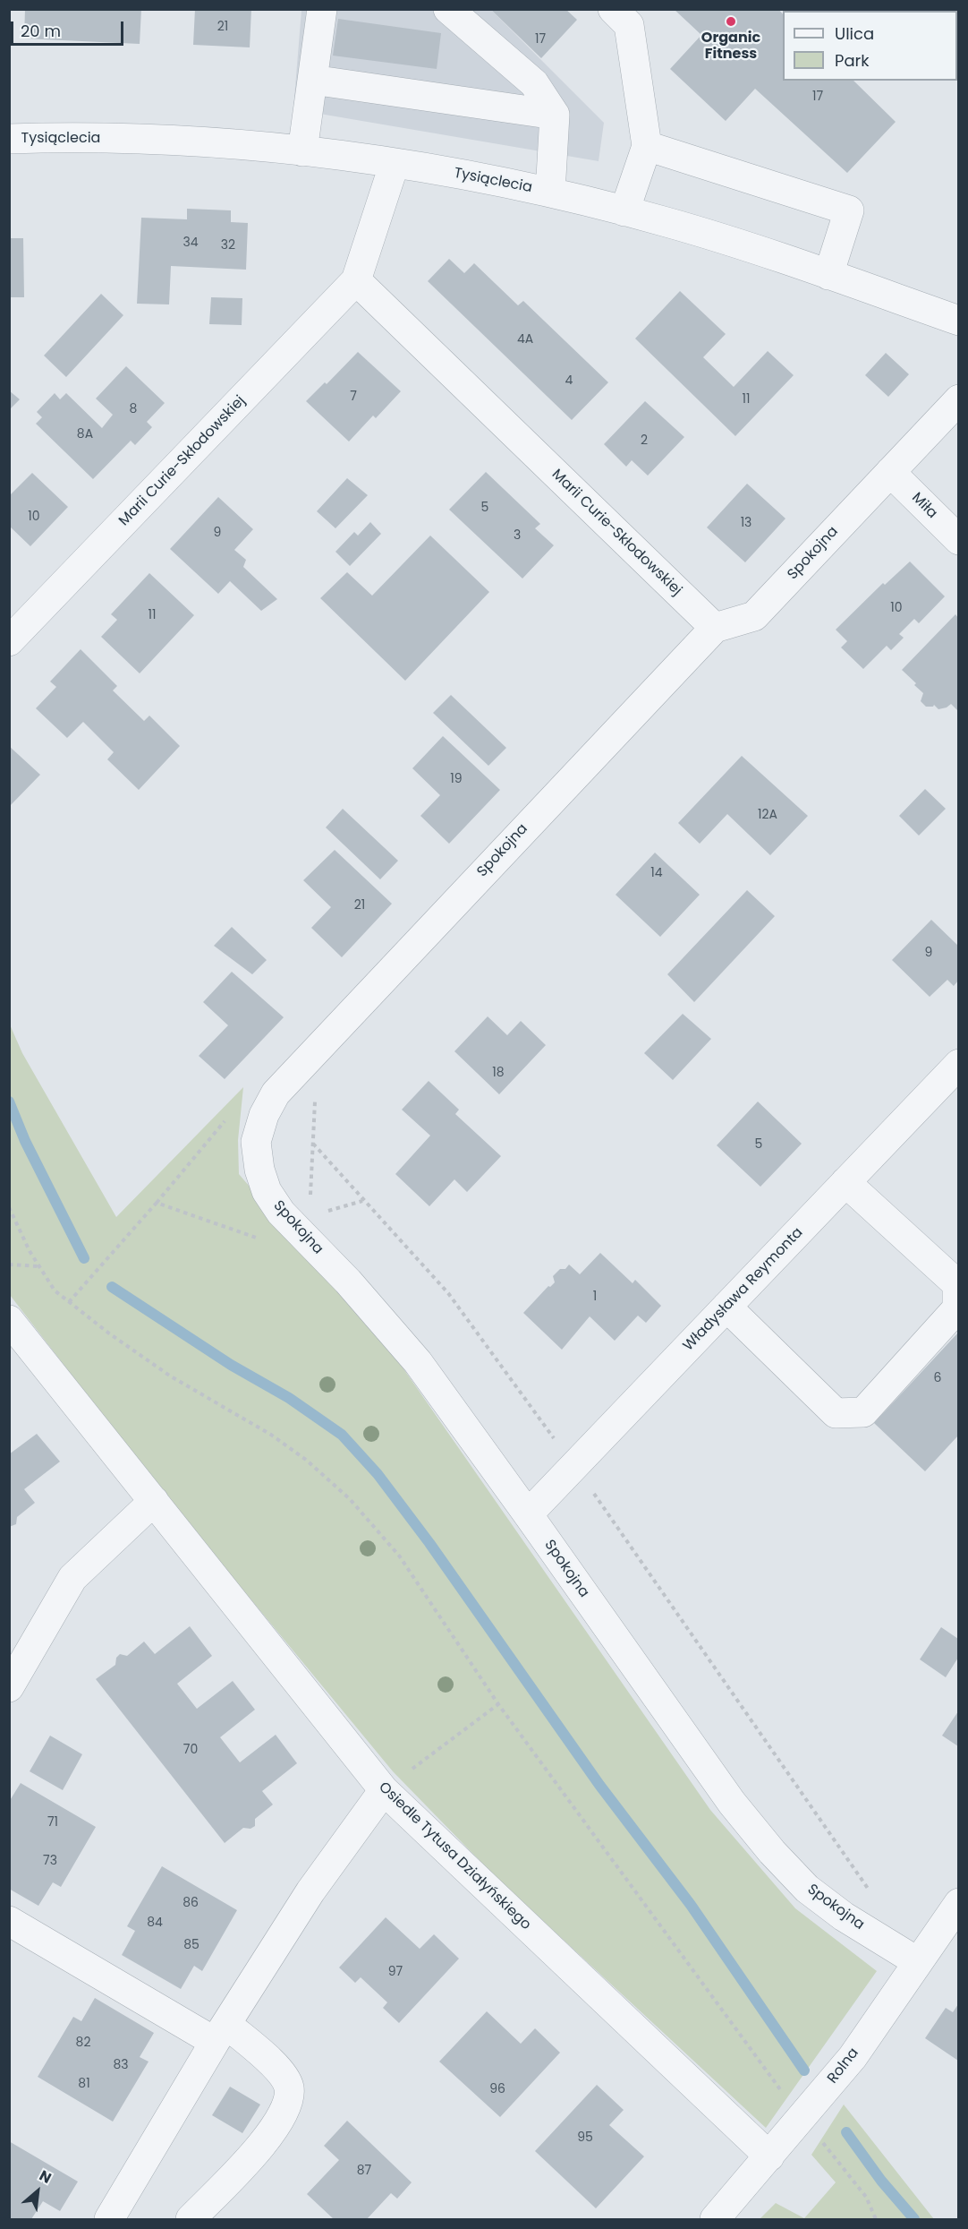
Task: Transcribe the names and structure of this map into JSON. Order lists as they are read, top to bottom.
{
  "streets": {
    "street": [
      "Tysiąclecia",
      "Marii Curie-Skłodowskiej",
      "Miła",
      "Spokojna",
      "Władysława Reymonta",
      "Osiedle Tytusa Działyńskiego",
      "Rolna"
    ]
  },
  "crossings": [
    ["Tysiąclecia", "Marii Curie-Skłodowskiej"],
    ["Marii Curie-Skłodowskiej", "Spokojna"],
    ["Miła", "Spokojna"],
    ["Spokojna", "Władysława Reymonta"],
    ["Spokojna", "Rolna"],
    ["Osiedle Tytusa Działyńskiego", "Rolna"]
  ],
  "places": ["Organic Fitness"],
  "house_numbers": [
    "21",
    "17",
    "17",
    "34",
    "32",
    "4A",
    "4",
    "7",
    "11",
    "8",
    "8A",
    "2",
    "5",
    "10",
    "13",
    "9",
    "3",
    "10",
    "11",
    "19",
    "12A",
    "14",
    "21",
    "9",
    "18",
    "5",
    "1",
    "6",
    "70",
    "71",
    "73",
    "86",
    "84",
    "85",
    "97",
    "82",
    "83",
    "81",
    "96",
    "95",
    "87"
  ],
  "legend": ["Ulica", "Park"],
  "scale_bar": "20 m",
  "north": "top right"
}
